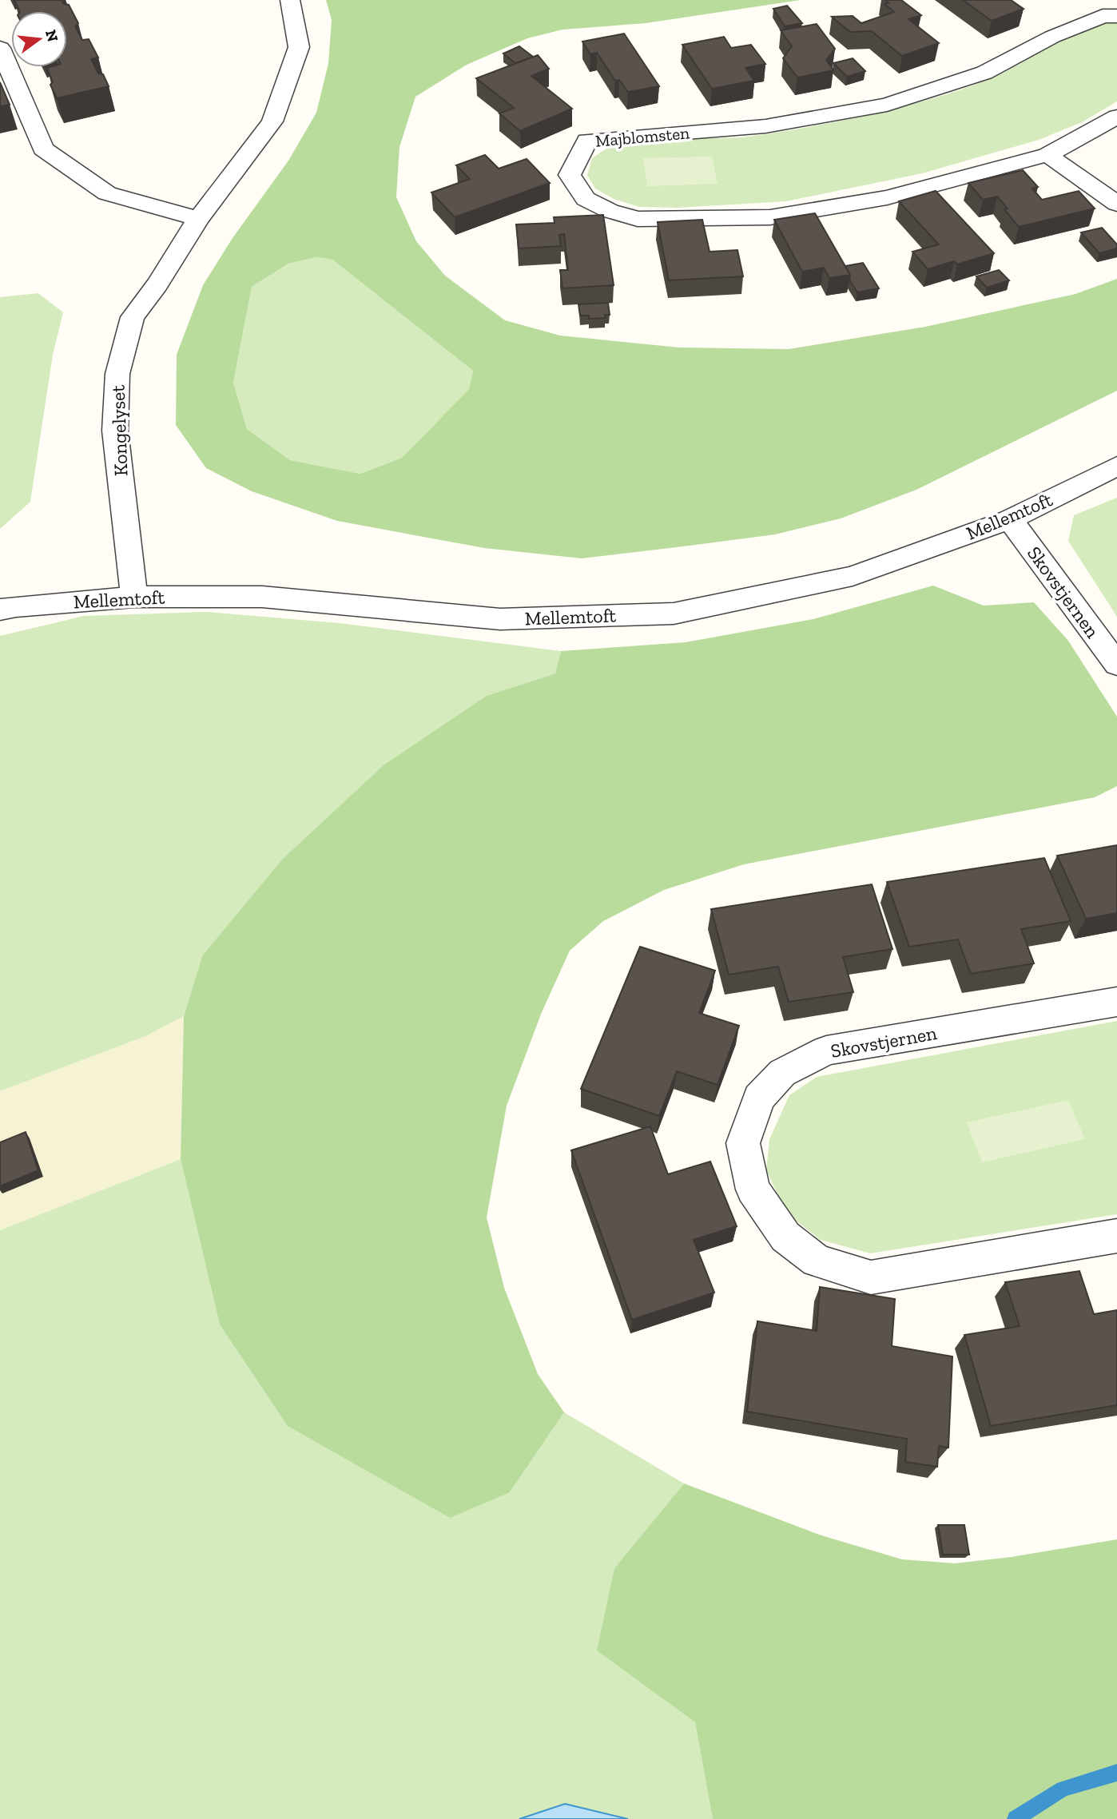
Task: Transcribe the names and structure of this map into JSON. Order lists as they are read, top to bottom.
{
  "streets": {
    "street": [
      "Majblomsten",
      "Kongelyset",
      "Mellemtoft",
      "Skovstjernen"
    ]
  },
  "crossings": [
    ["Kongelyset", "Mellemtoft"],
    ["Mellemtoft", "Skovstjernen"]
  ],
  "north": "right"
}
